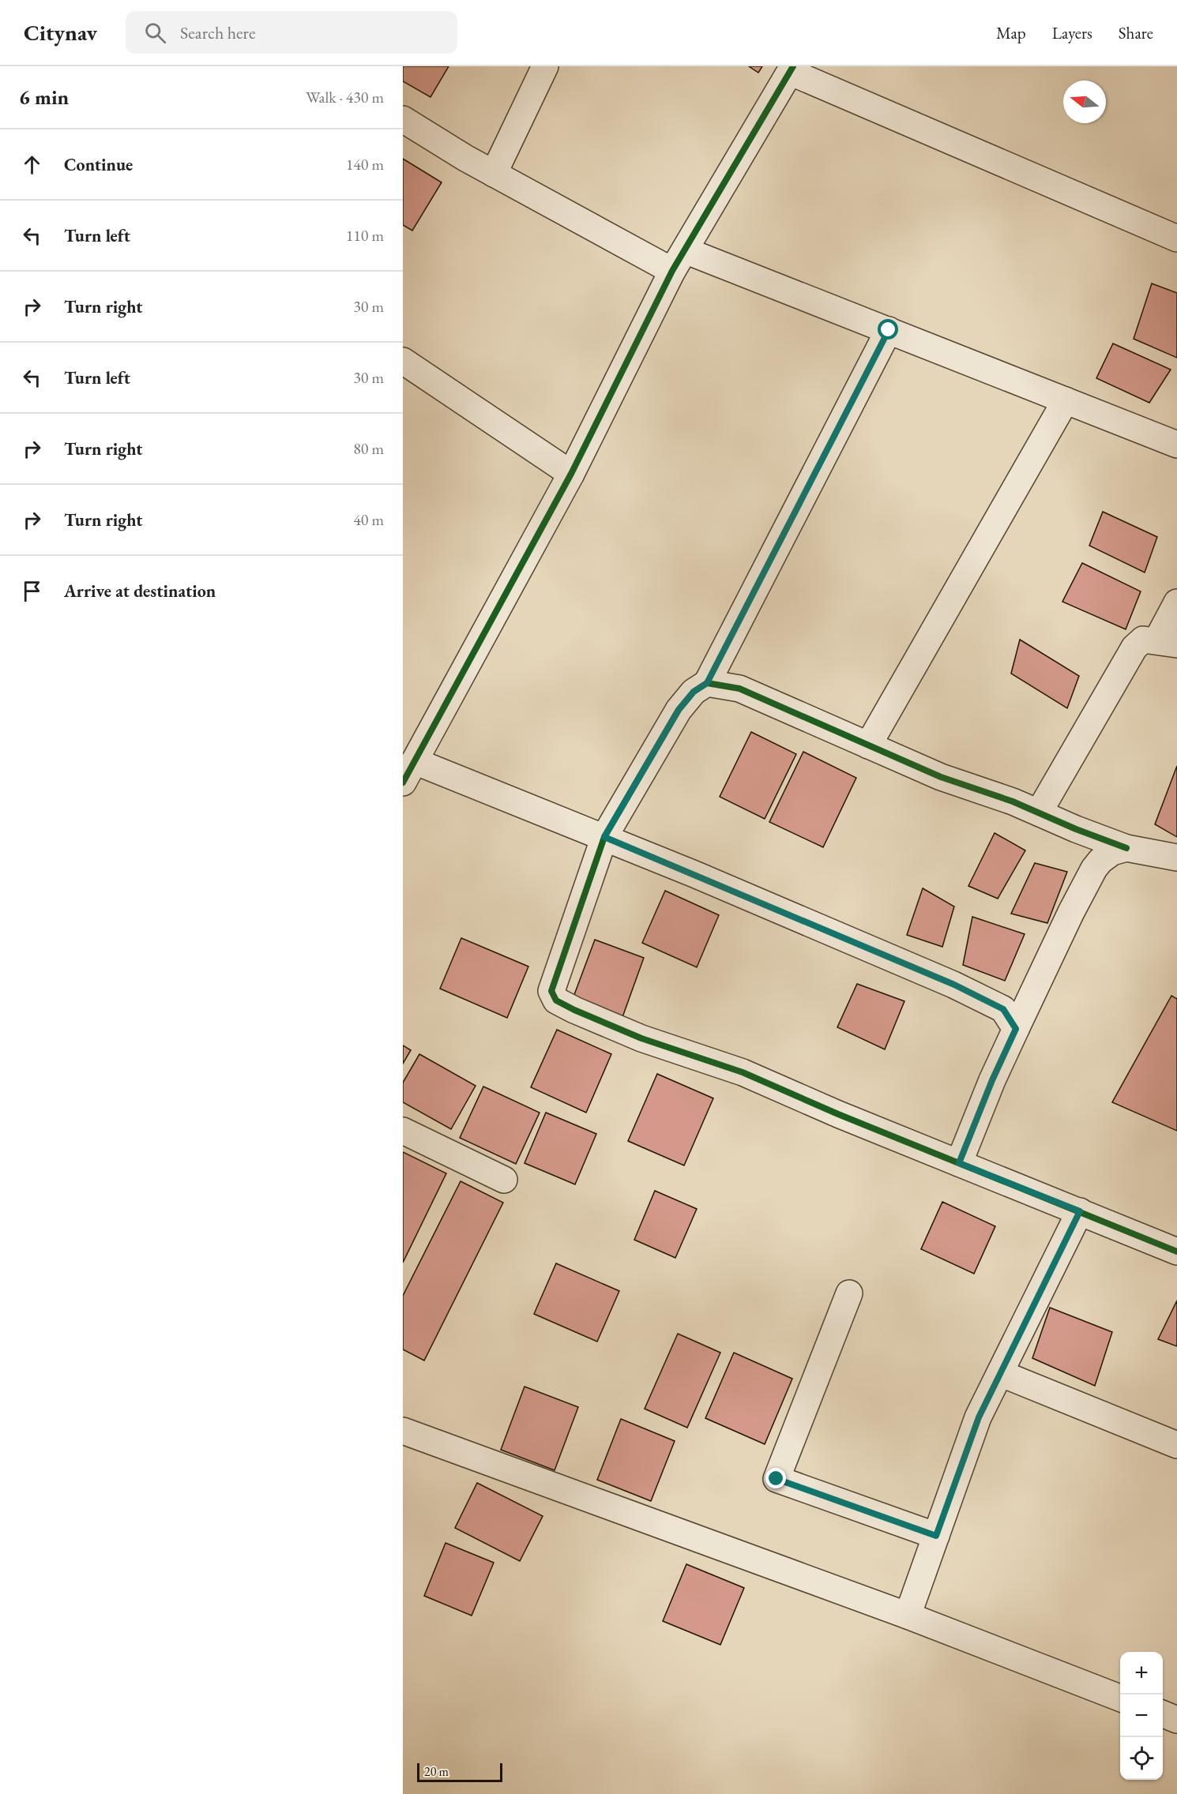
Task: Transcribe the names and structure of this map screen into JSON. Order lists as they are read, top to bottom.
{
  "scale_bar": "20 m",
  "north": "left",
  "page": {
    "header": "Citynav",
    "search": "Search here",
    "nav": ["Map", "Layers", "Share"],
    "heading": ["6 min", "Walk · 430 m"],
    "list": [
      ["Continue", "140 m"],
      ["Turn left", "110 m"],
      ["Turn right", "30 m"],
      ["Turn left", "30 m"],
      ["Turn right", "80 m"],
      ["Turn right", "40 m"],
      "Arrive at destination"
    ],
    "map_buttons": ["+", "−"],
    "scale": "20 m"
  }
}
